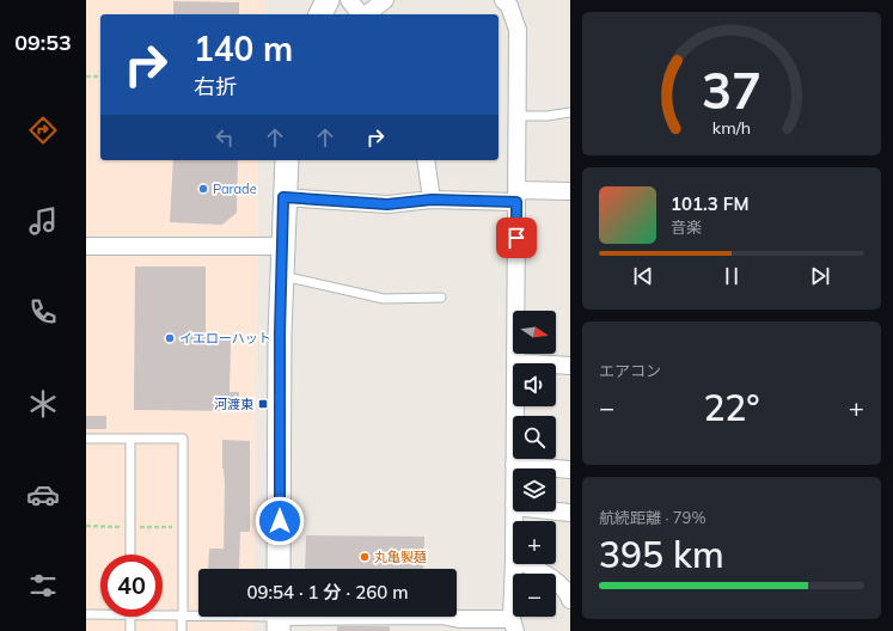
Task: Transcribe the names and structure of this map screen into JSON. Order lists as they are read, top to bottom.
{
  "places": {
    "other": ["Parade", "イエローハット", "丸亀製麺"],
    "transit": ["河渡東"]
  },
  "north": "right",
  "page": {
    "tabs": "09:53",
    "turn": ["140 m", "右折"],
    "song": ["101.3 FM", "音楽"],
    "map_buttons": ["+", "−"],
    "tile": [
      "エアコン",
      ["航続距離 · 79%", "395 km"]
    ],
    "heat": ["−", "22°", "+"],
    "limit": "40",
    "trip": "09:54 · 1 分 · 260 m",
    "gauge": ["37", "km/h"]
  }
}
